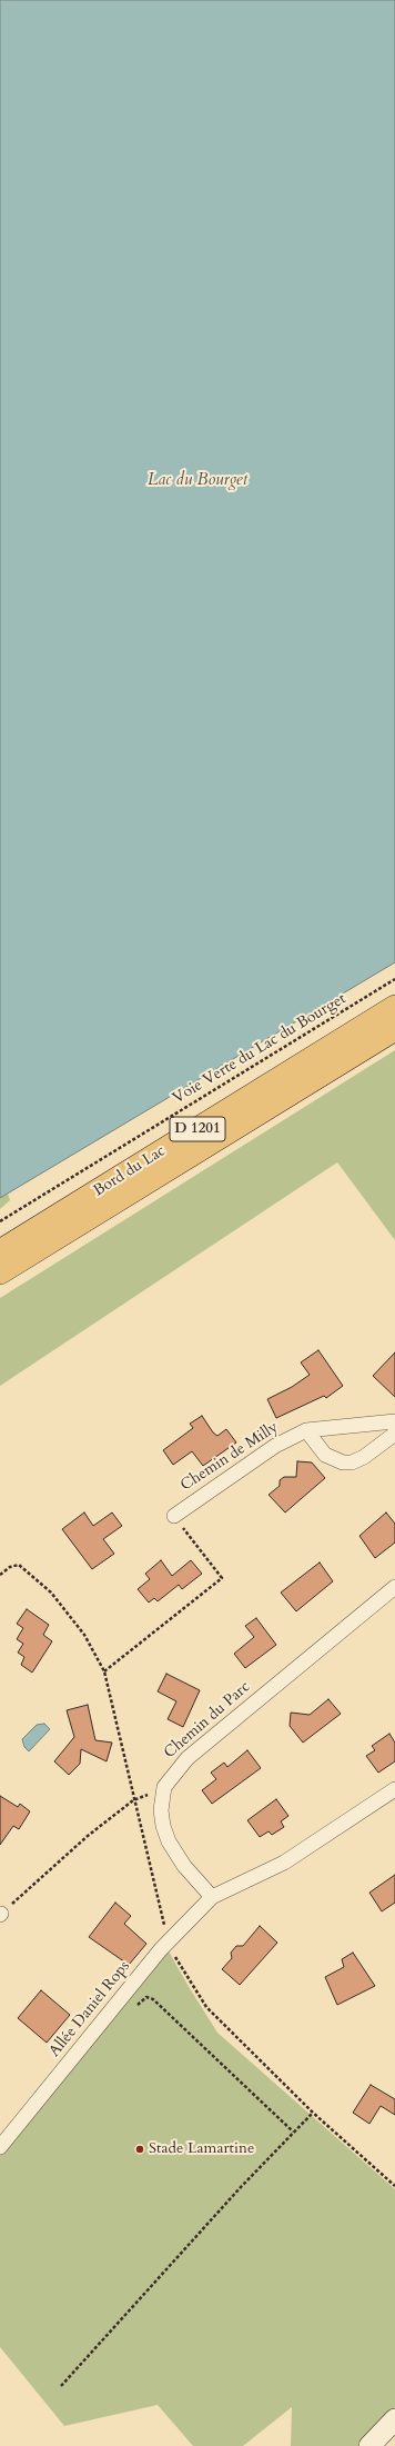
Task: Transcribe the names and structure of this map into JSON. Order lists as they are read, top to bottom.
{
  "streets": {
    "main road": ["D 1201", "Bord du Lac"],
    "street": ["Chemin de Milly", "Chemin du Parc", "Allée Daniel Rops"],
    "path": ["Voie Verte du Lac du Bourget"]
  },
  "water": ["Lac du Bourget"],
  "places": ["Stade Lamartine"]
}
